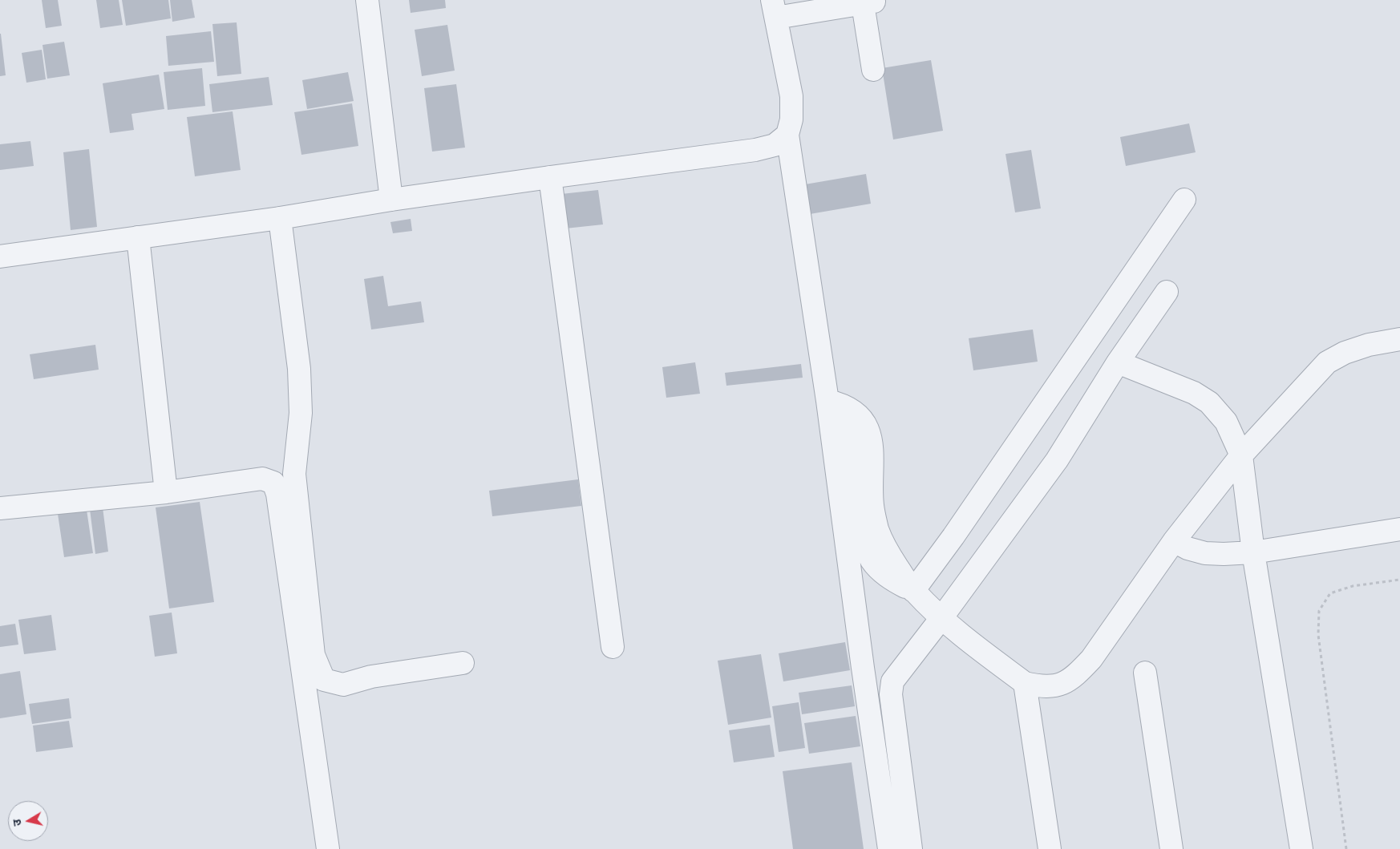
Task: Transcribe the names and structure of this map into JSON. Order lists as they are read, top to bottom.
{
  "north": "left"
}
